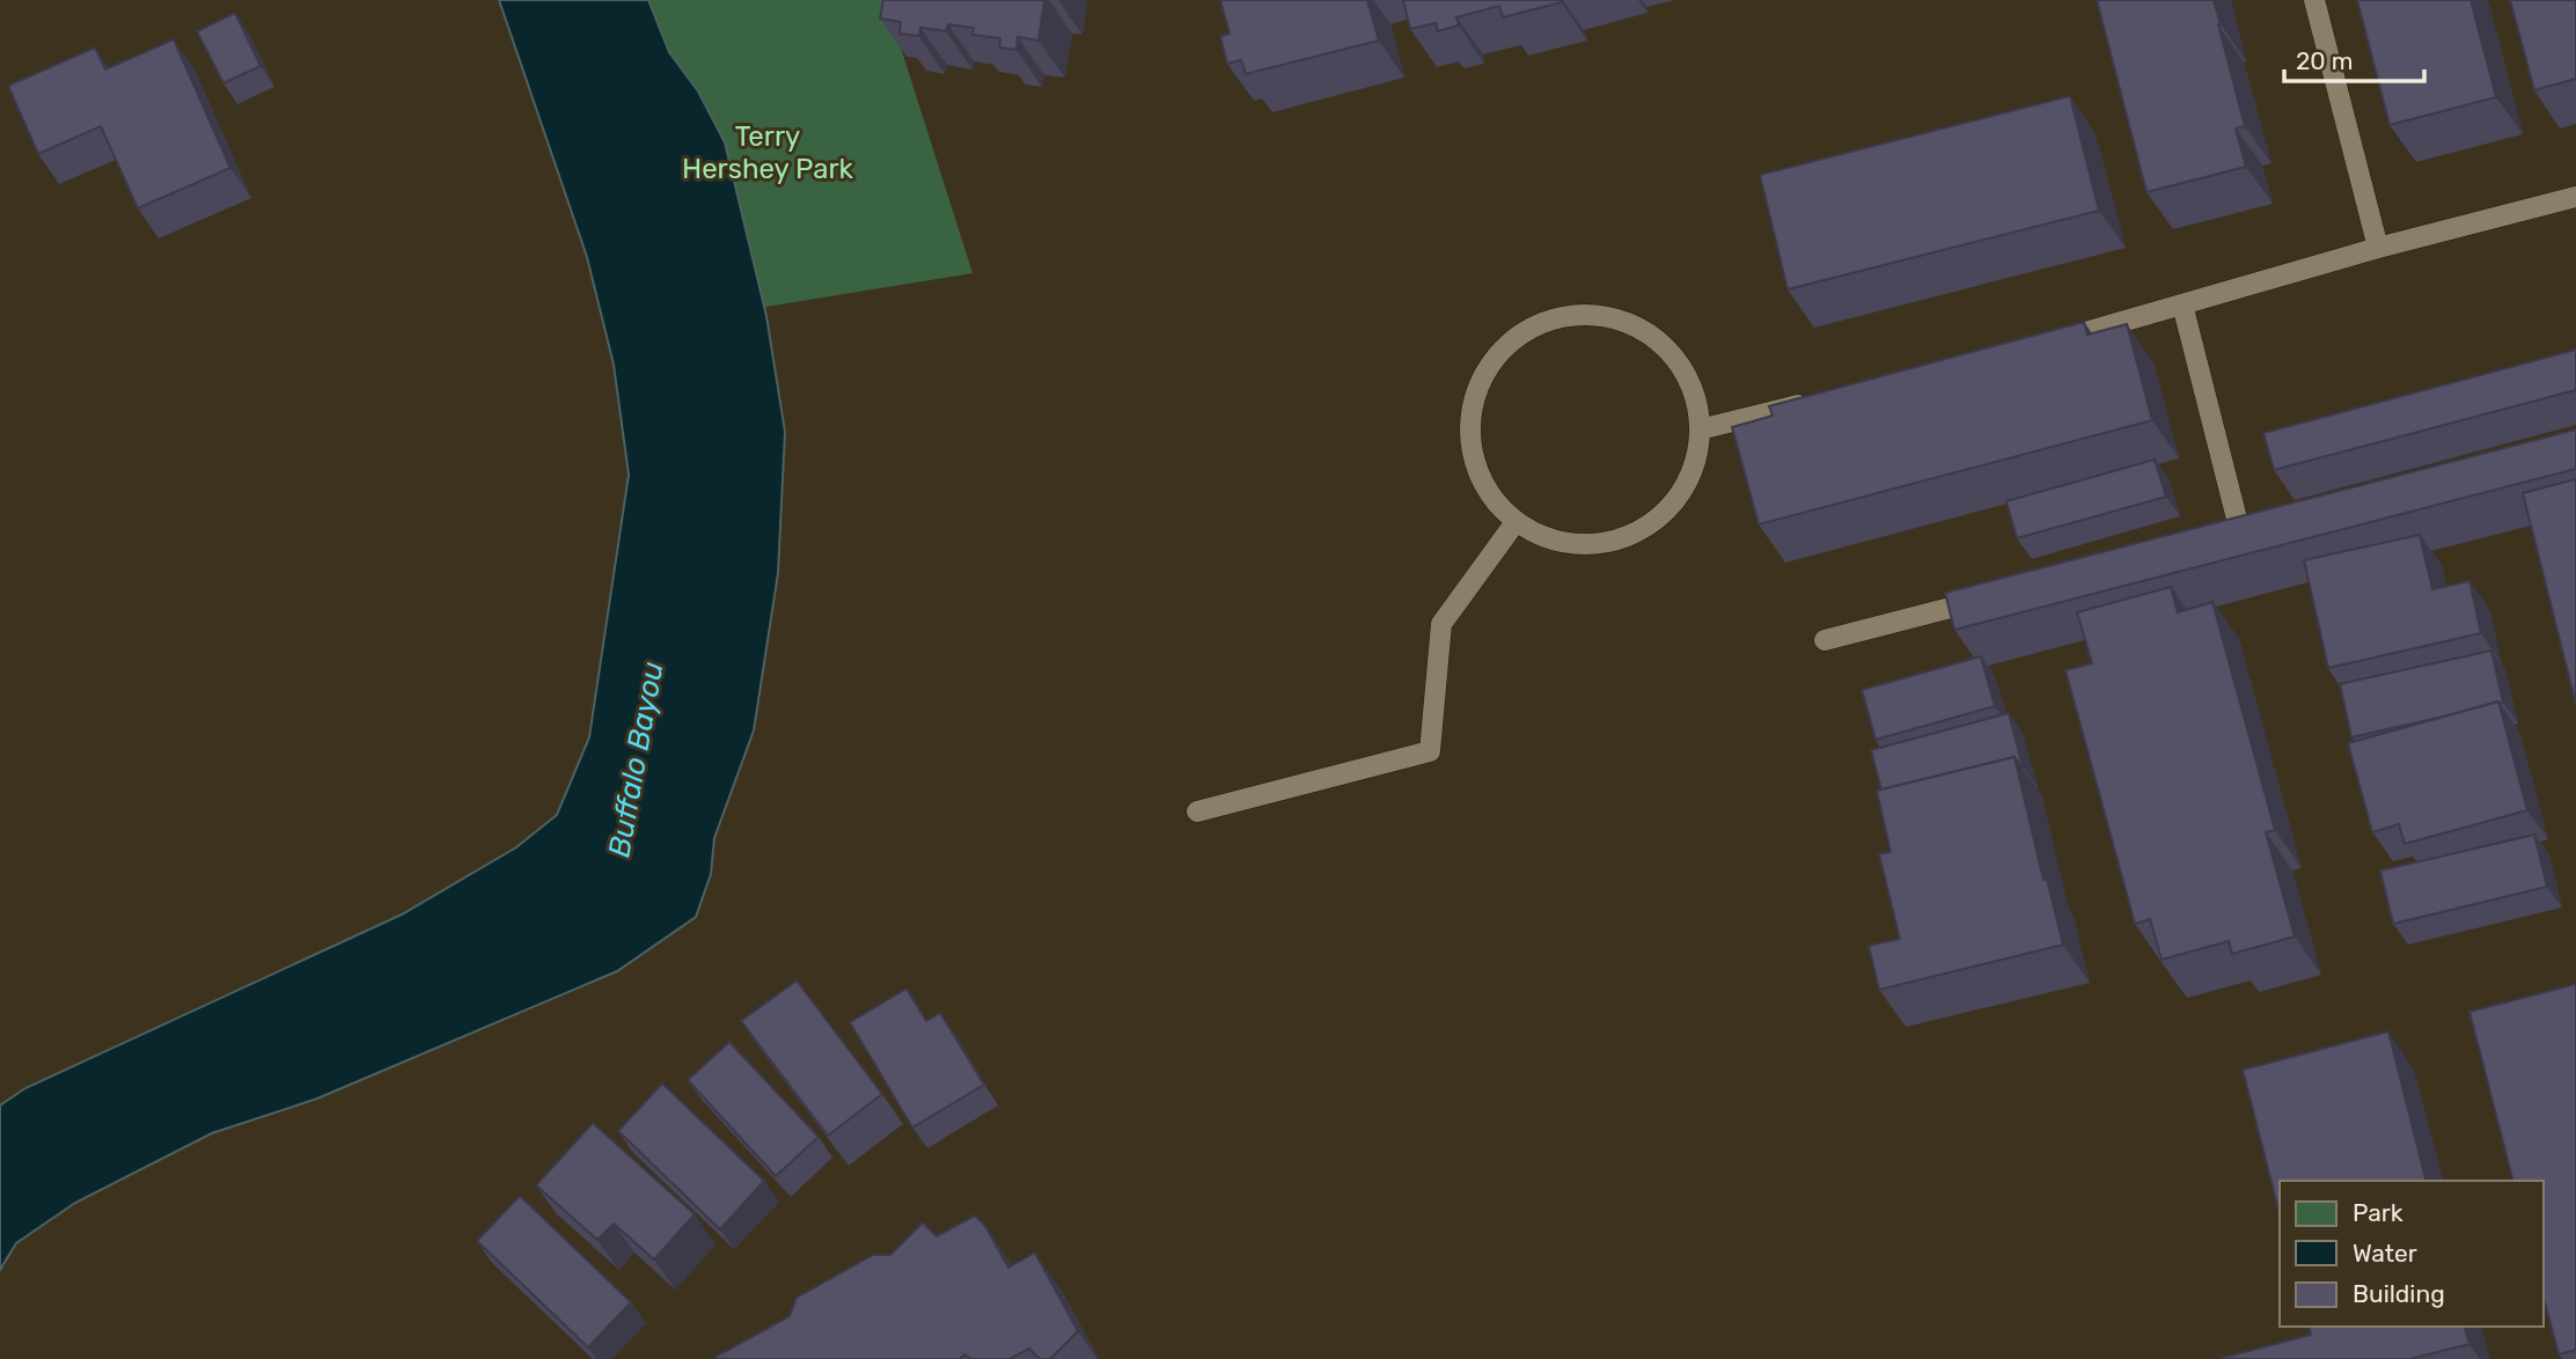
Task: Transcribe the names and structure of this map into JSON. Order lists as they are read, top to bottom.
{
  "water": ["Buffalo Bayou"],
  "parks": ["Terry Hershey Park"],
  "legend": ["Park", "Water", "Building"],
  "scale_bar": "20 m"
}
